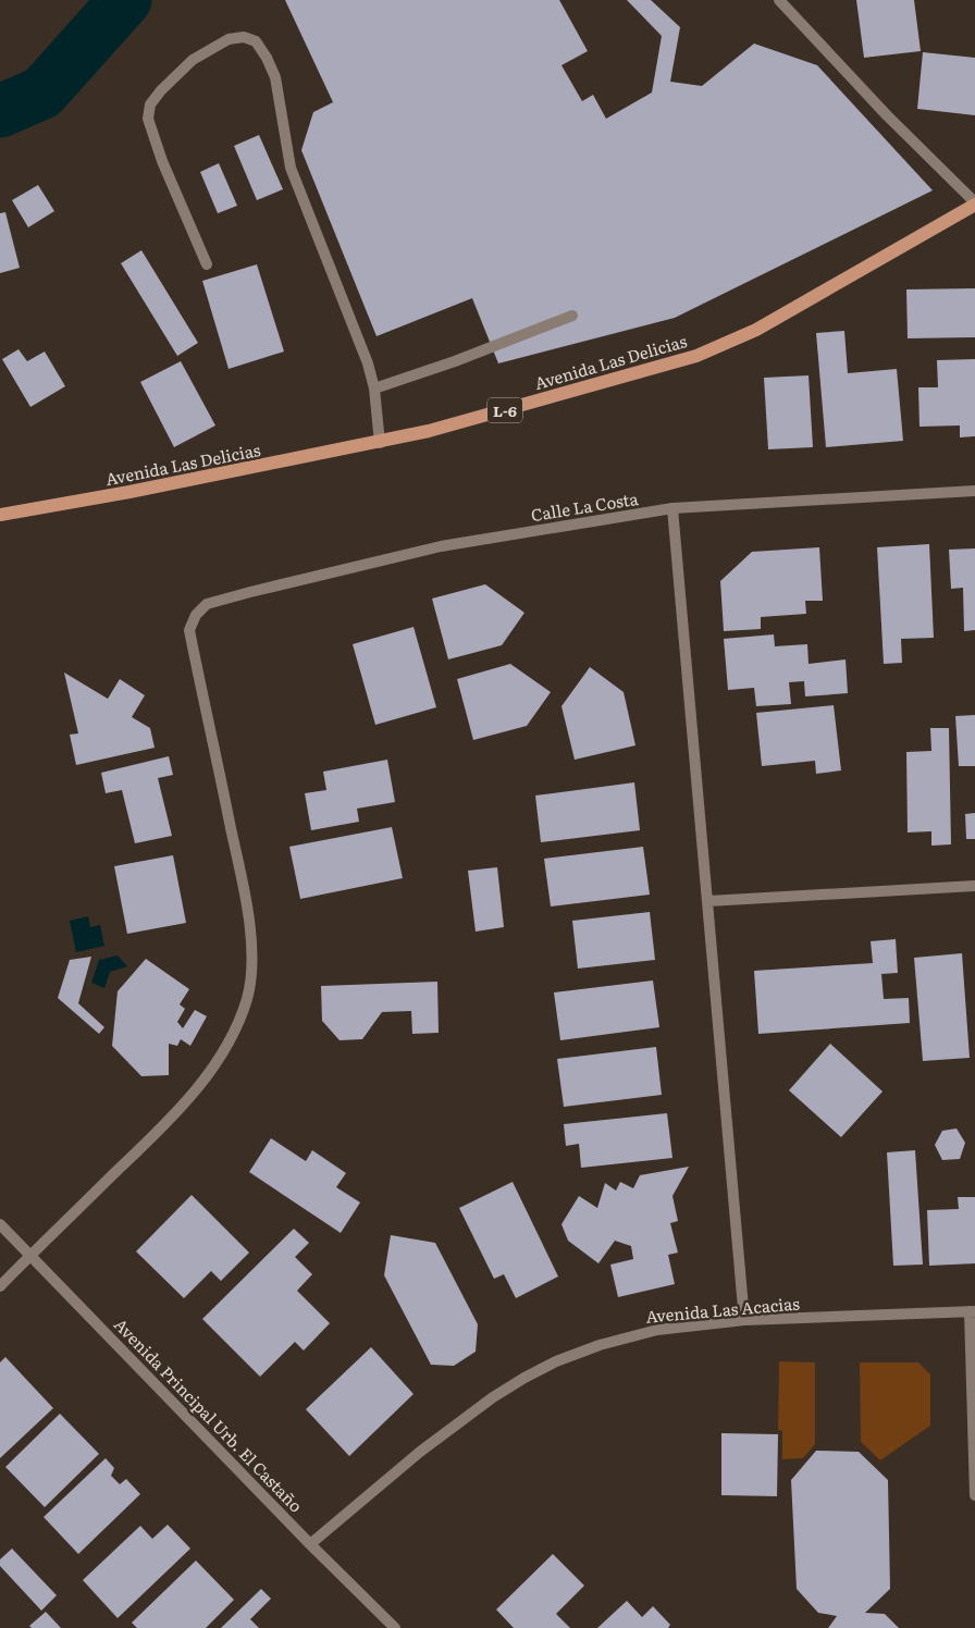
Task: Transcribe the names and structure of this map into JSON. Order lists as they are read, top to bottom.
{
  "streets": {
    "main road": ["Avenida Las Delicias", "L-6"],
    "street": ["Calle La Costa", "Avenida Las Acacias", "Avenida Principal Urb. El Castaño"]
  },
  "crossings": [
    ["Calle La Costa", "Avenida Principal Urb. El Castaño"],
    ["Avenida Las Acacias", "Avenida Principal Urb. El Castaño"]
  ]
}
